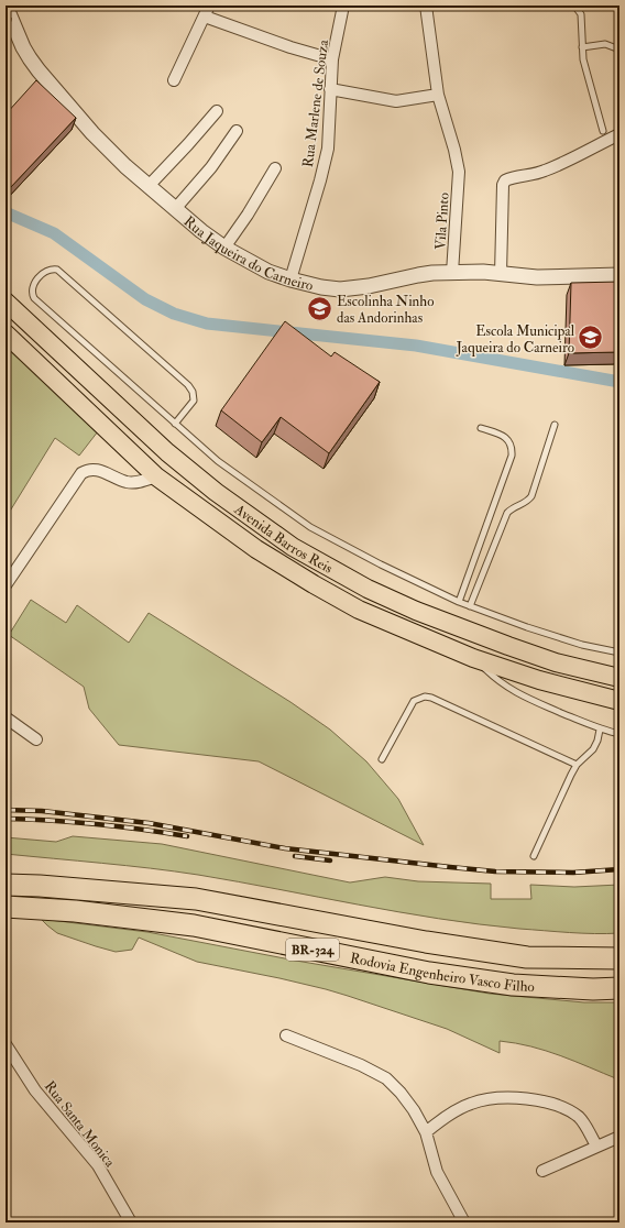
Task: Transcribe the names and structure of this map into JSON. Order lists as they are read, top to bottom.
{
  "streets": {
    "highway": ["BR-324", "Rodovia Engenheiro Vasco Filho"],
    "main road": ["Avenida Barros Reis"],
    "street": [
      "Rua Marlene de Souza",
      "Vila Pinto",
      "Rua Jaqueira do Carneiro",
      "Rua Santa Monica"
    ]
  },
  "crossings": [
    ["Rua Marlene de Souza", "Rua Jaqueira do Carneiro"],
    ["Vila Pinto", "Rua Jaqueira do Carneiro"]
  ],
  "places": {
    "school or university": ["Escolinha Ninho das Andorinhas", "Escola Municipal Jaqueira do Carneiro"]
  }
}
